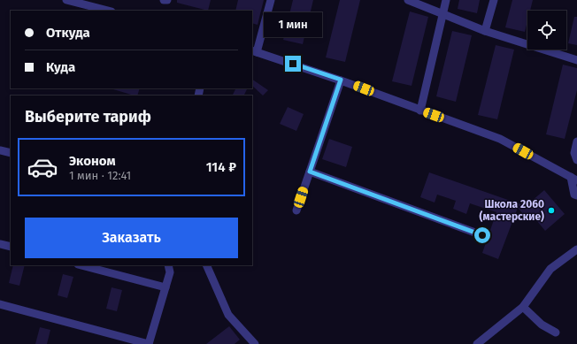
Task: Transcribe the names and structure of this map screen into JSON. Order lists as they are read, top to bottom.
{
  "places": ["Школа 2060 (мастерские)"],
  "page": {
    "banner": ["Откуда", "Куда"],
    "bubble": "1 мин",
    "heading": "Выберите тариф",
    "list": [
      {
        "name": "Эконом",
        "note": "1 мин · 12:41",
        "value": "114 ₽"
      }
    ],
    "buttons": "Заказать"
  }
}
